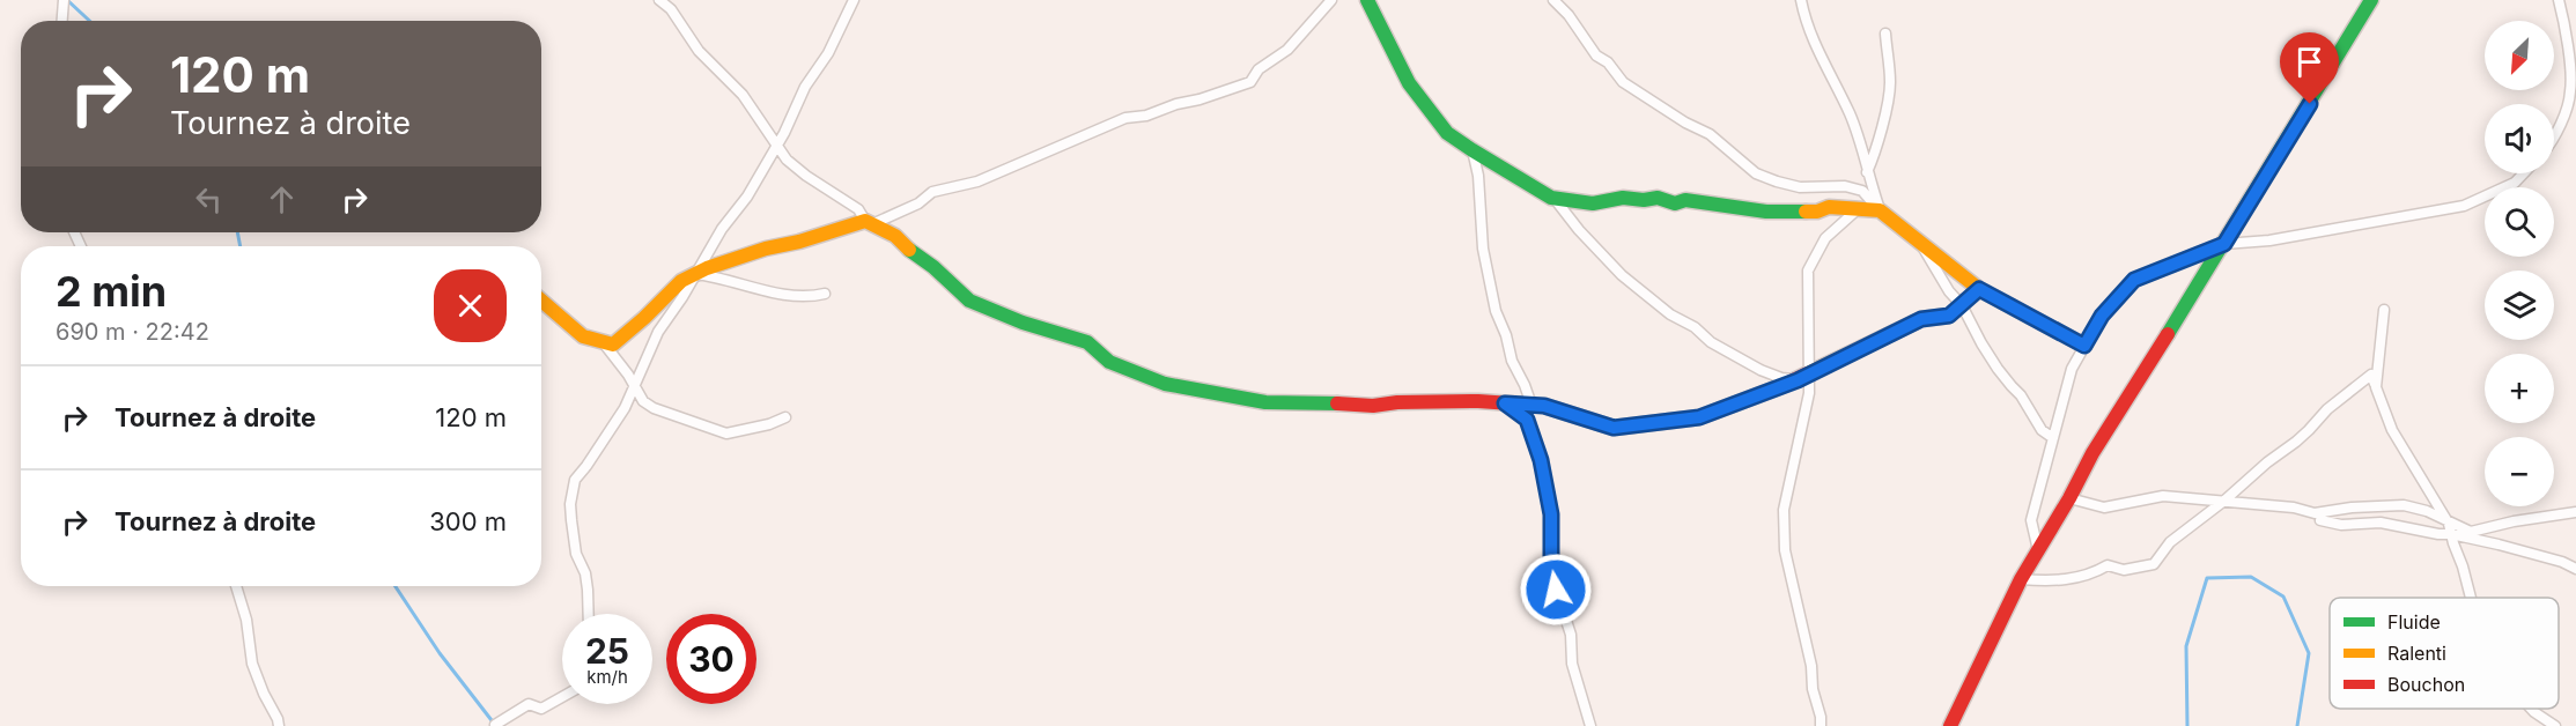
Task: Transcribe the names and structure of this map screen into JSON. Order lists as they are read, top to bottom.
{
  "legend": ["Fluide", "Ralenti", "Bouchon"],
  "north": "bottom left",
  "page": {
    "map_buttons": ["+", "−"],
    "turn": ["120 m", "Tournez à droite"],
    "heading": ["2 min", "690 m · 22:42"],
    "list": [
      {
        "name": "Tournez à droite",
        "value": "120 m"
      },
      {
        "name": "Tournez à droite",
        "value": "300 m"
      }
    ],
    "speed": "25 km/h",
    "limit": "30"
  }
}
